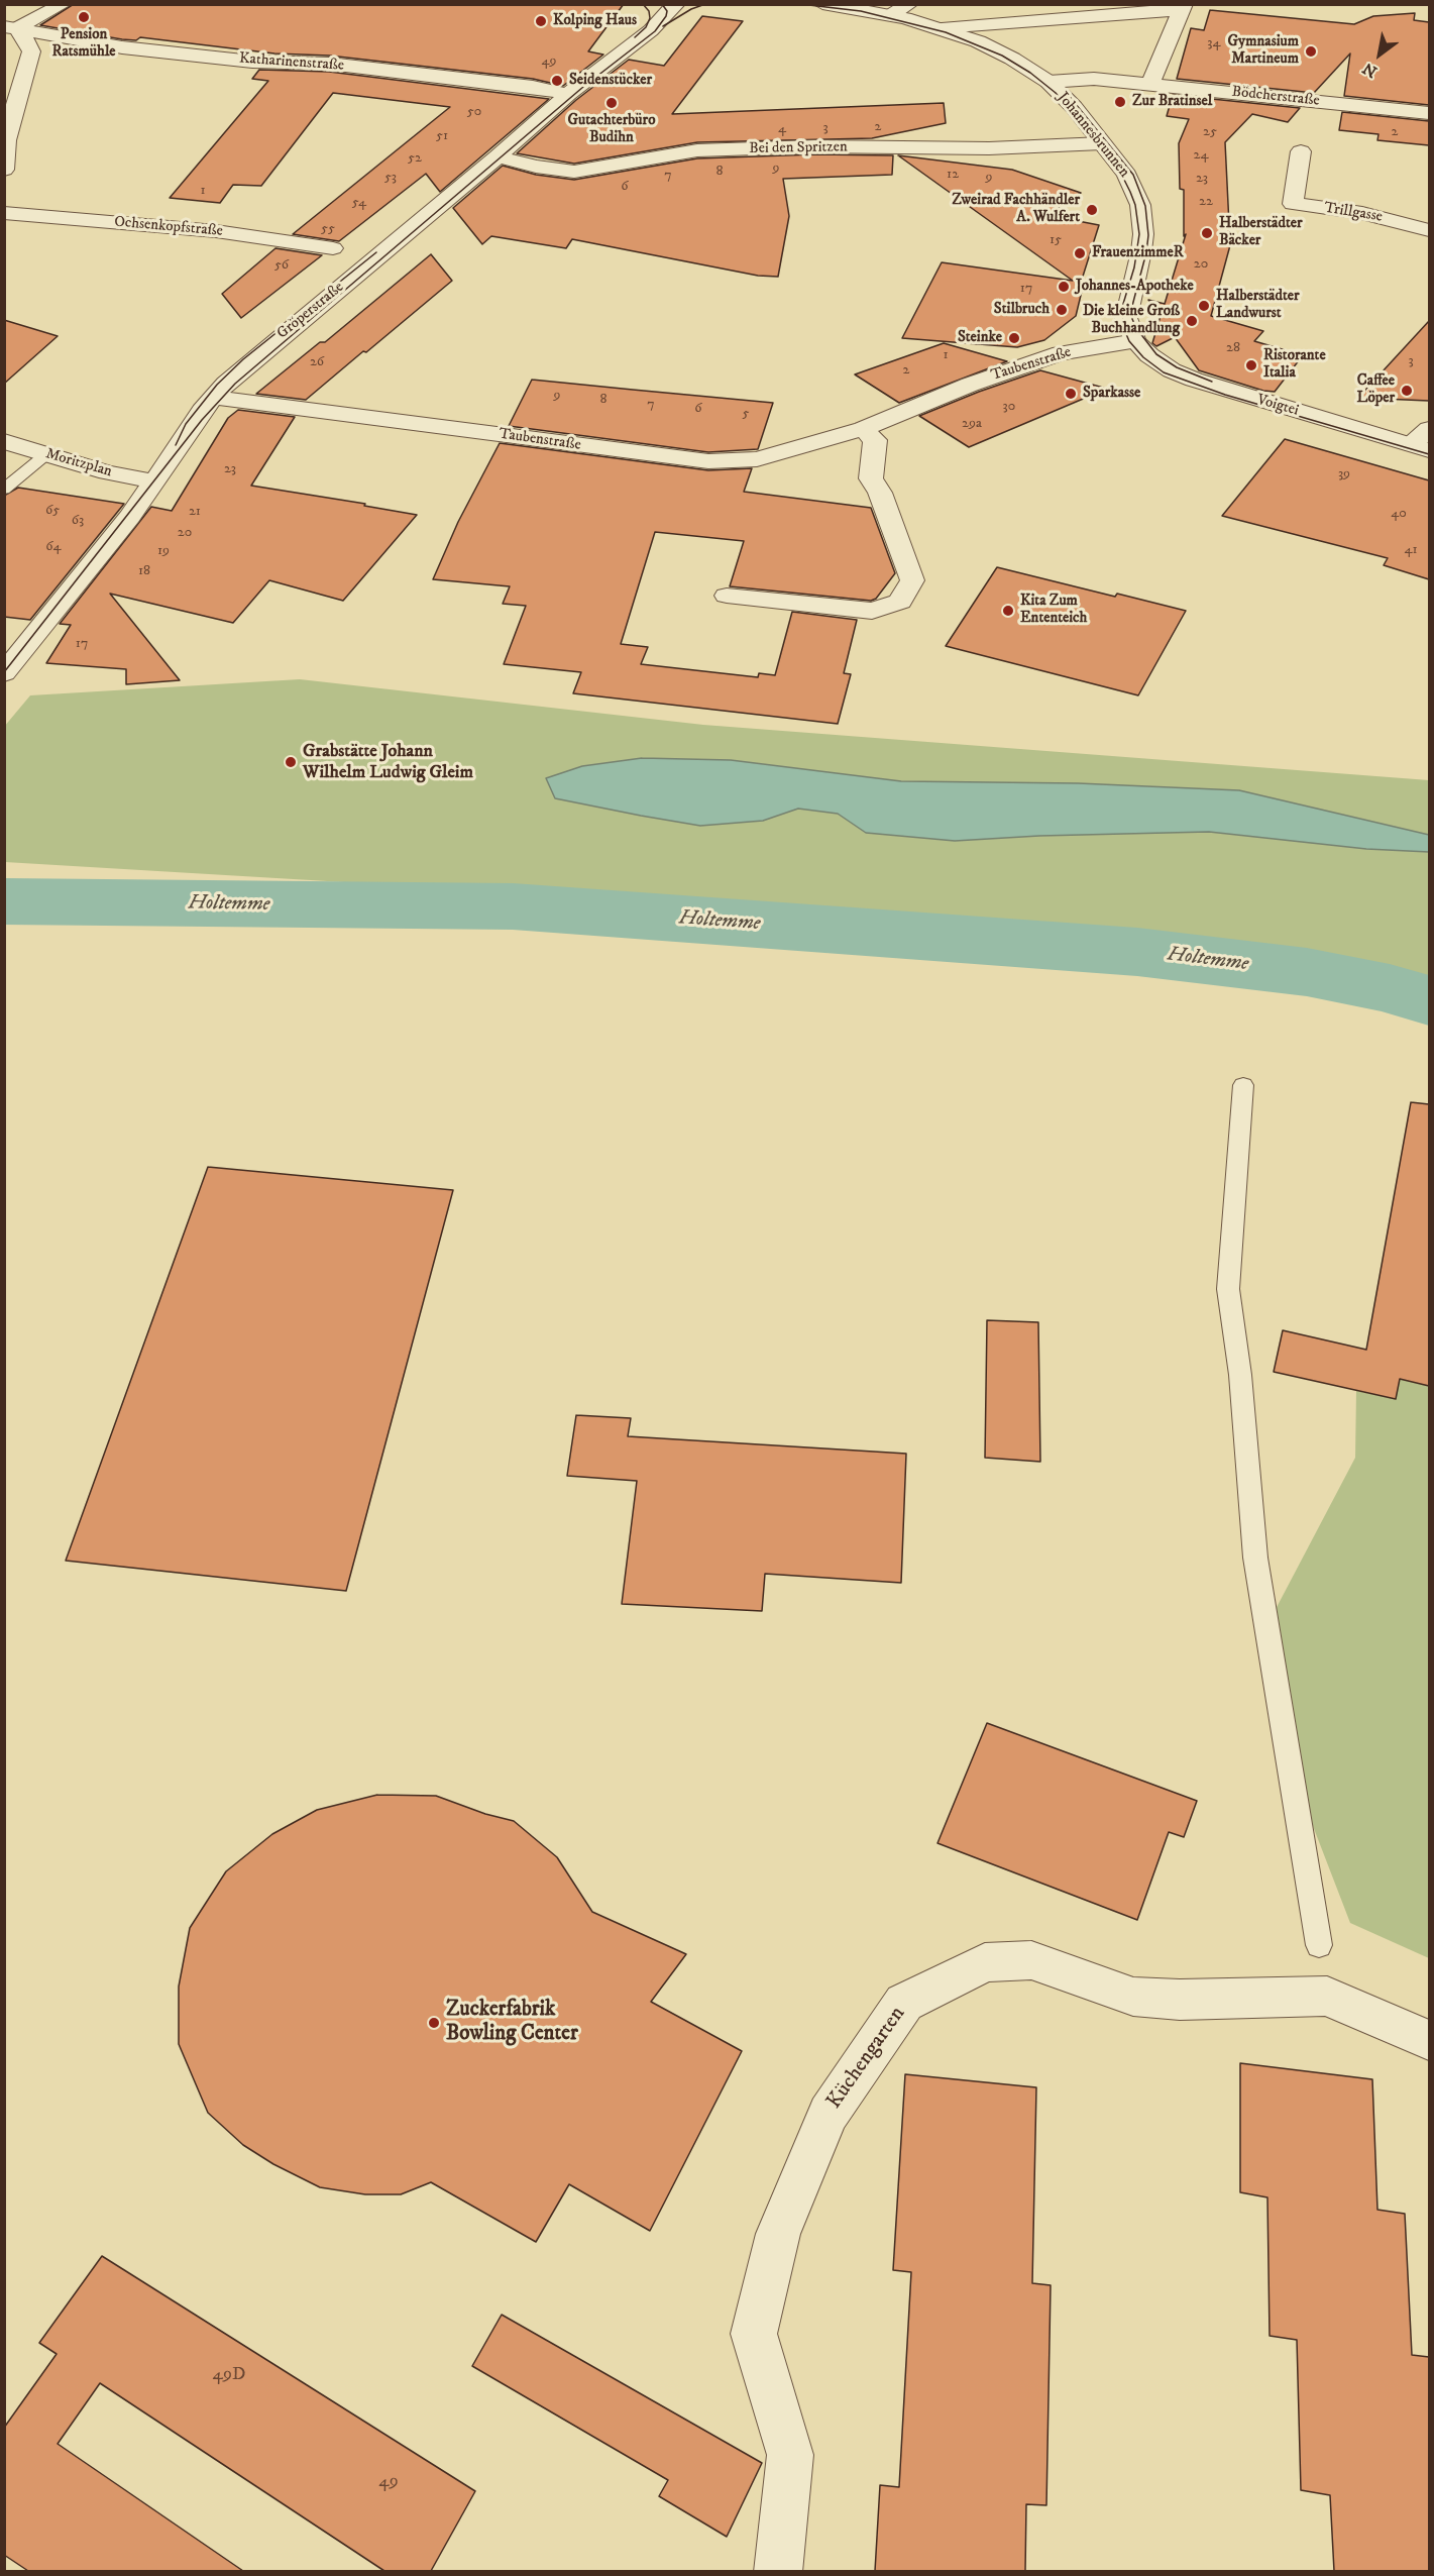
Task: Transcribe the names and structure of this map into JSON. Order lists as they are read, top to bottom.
{
  "streets": {
    "street": [
      "Katharinenstraße",
      "Bödcherstraße",
      "Johannesbrunnen",
      "Bei den Spritzen",
      "Trillgasse",
      "Ochsenkopfstraße",
      "Gröperstraße",
      "Taubenstraße",
      "Voigtei",
      "Moritzplan",
      "Küchengarten"
    ]
  },
  "crossings": [
    ["Katharinenstraße", "Gröperstraße"],
    ["Bödcherstraße", "Johannesbrunnen"],
    ["Johannesbrunnen", "Bei den Spritzen"],
    ["Johannesbrunnen", "Taubenstraße"],
    ["Johannesbrunnen", "Voigtei"],
    ["Bei den Spritzen", "Gröperstraße"],
    ["Gröperstraße", "Taubenstraße"],
    ["Gröperstraße", "Moritzplan"],
    ["Taubenstraße", "Voigtei"]
  ],
  "water": ["Holtemme"],
  "places": [
    "Pension Ratsmühle",
    "Kolping Haus",
    "Gymnasium Martineum",
    "Seidenstücker",
    "Zur Bratinsel",
    "Gutachterbüro Budihn",
    "Zweirad Fachhändler A. Wulfert",
    "Halberstädter Bäcker",
    "FrauenzimmeR",
    "Johannes-Apotheke",
    "Halberstädter Landwurst",
    "Stilbruch",
    "Die kleine Groß Buchhandlung",
    "Steinke",
    "Ristorante Italia",
    "Caffee Löper",
    "Sparkasse",
    "Kita Zum Ententeich",
    "Grabstätte Johann Wilhelm Ludwig Gleim",
    "Zuckerfabrik Bowling Center"
  ],
  "house_numbers": [
    "34",
    "49",
    "50",
    "2",
    "3",
    "4",
    "25",
    "2",
    "51",
    "24",
    "52",
    "9",
    "8",
    "12",
    "7",
    "53",
    "9",
    "23",
    "6",
    "1",
    "22",
    "54",
    "55",
    "15",
    "20",
    "56",
    "17",
    "28",
    "1",
    "3",
    "26",
    "2",
    "9",
    "8",
    "7",
    "30",
    "6",
    "5",
    "29a",
    "23",
    "39",
    "65",
    "21",
    "40",
    "63",
    "20",
    "64",
    "41",
    "19",
    "18",
    "17",
    "49D",
    "49"
  ],
  "north": "bottom left"
}
